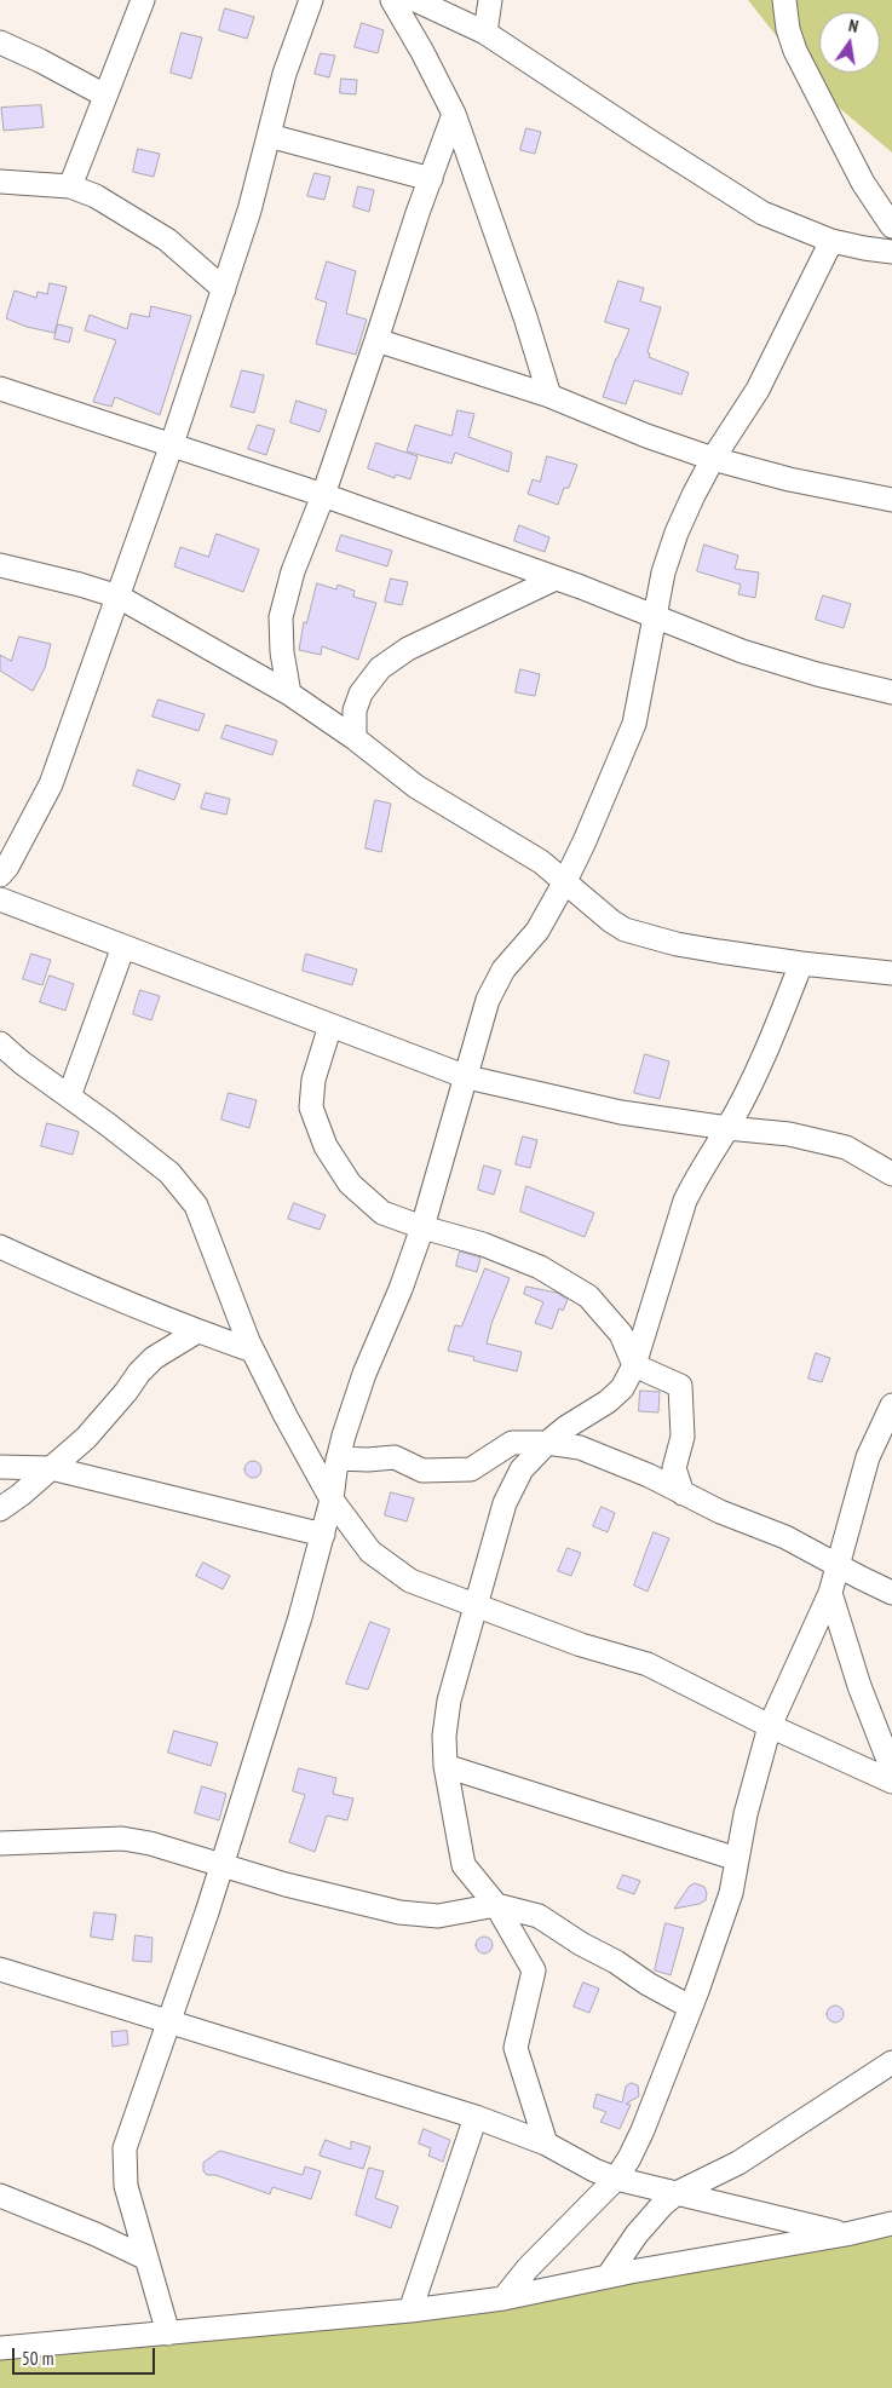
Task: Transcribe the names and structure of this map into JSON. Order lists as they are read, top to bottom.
{
  "scale_bar": "50 m",
  "north": "top"
}
